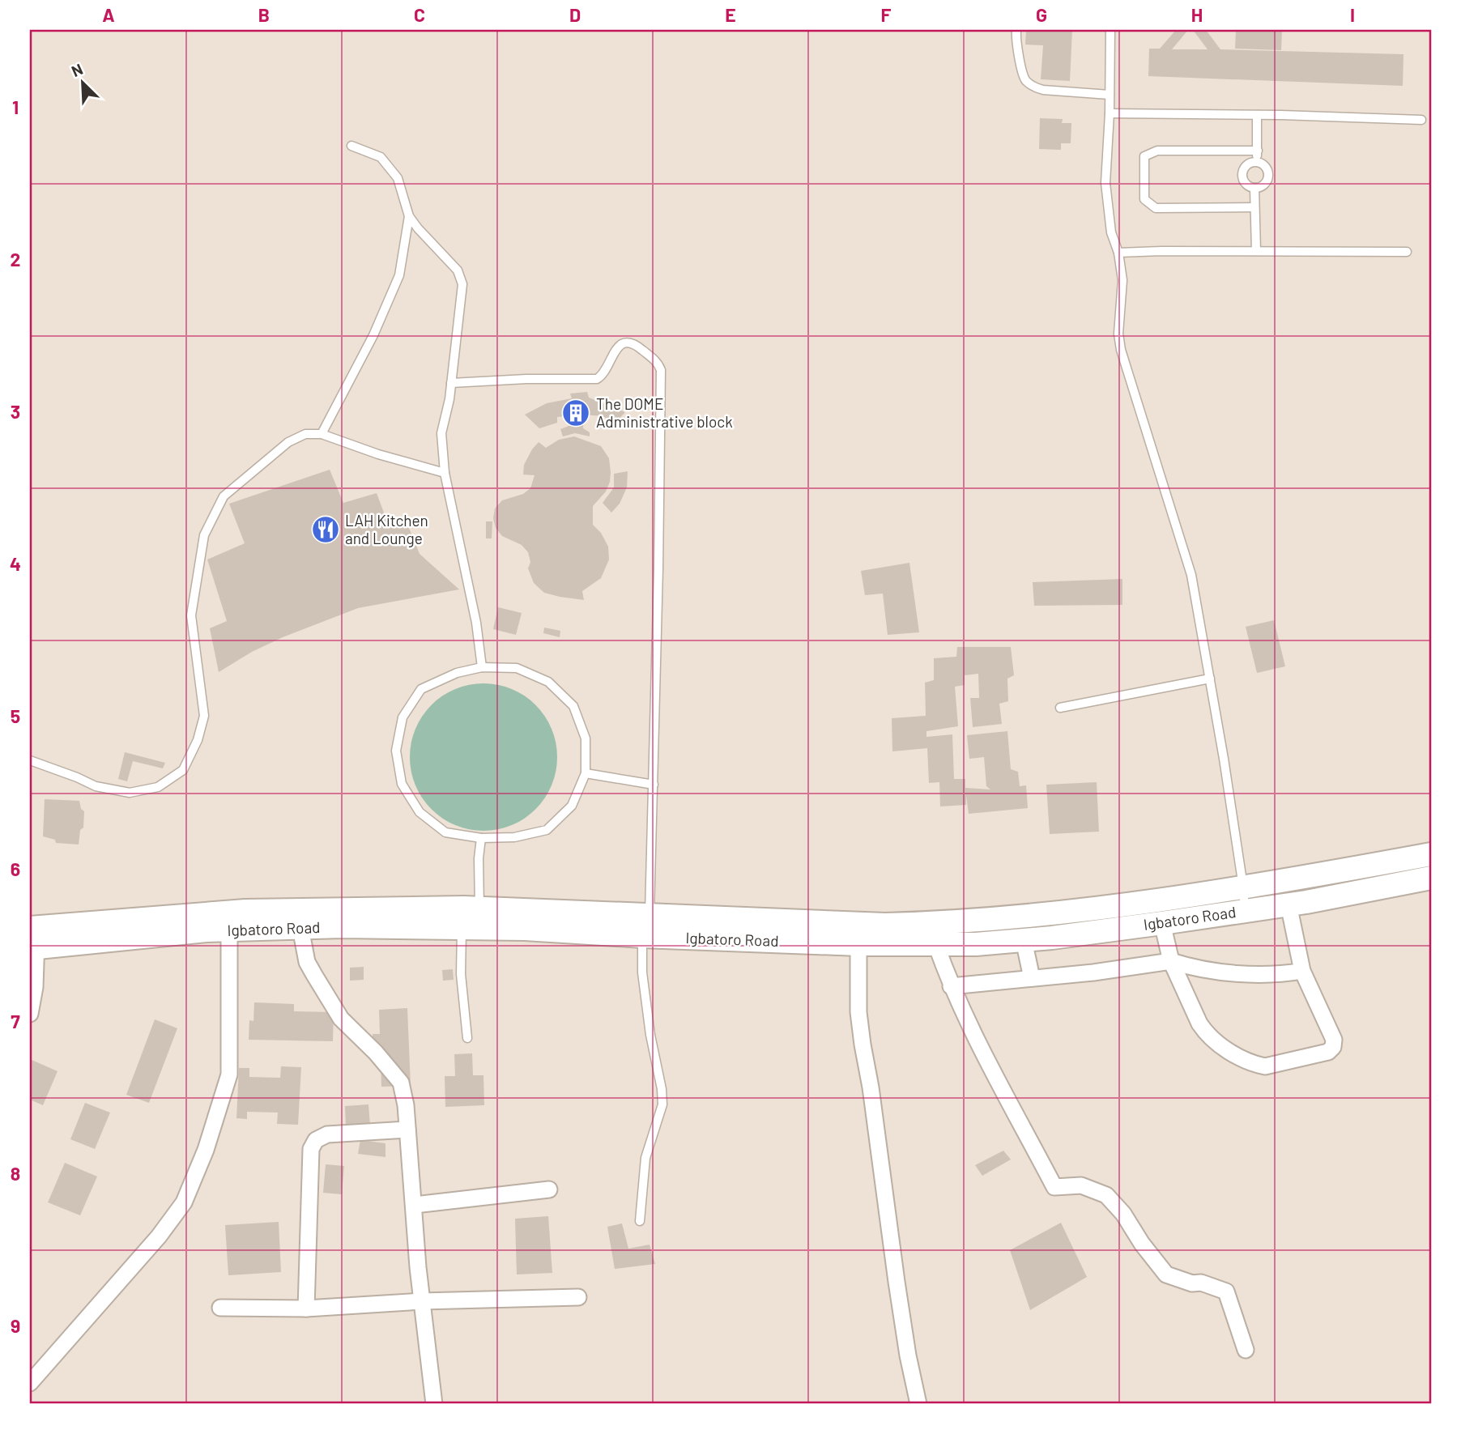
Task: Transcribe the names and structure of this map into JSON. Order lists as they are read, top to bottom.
{
  "streets": {
    "street": ["Igbatoro Road"]
  },
  "places": {
    "building": ["The DOME Administrative block"],
    "restaurant": ["LAH Kitchen and Lounge"]
  },
  "north": "top left",
  "grid": {
    "columns": [
      "A",
      "B",
      "C",
      "D",
      "E",
      "F",
      "G",
      "H",
      "I"
    ],
    "rows": [
      "1",
      "2",
      "3",
      "4",
      "5",
      "6",
      "7",
      "8",
      "9"
    ]
  }
}
